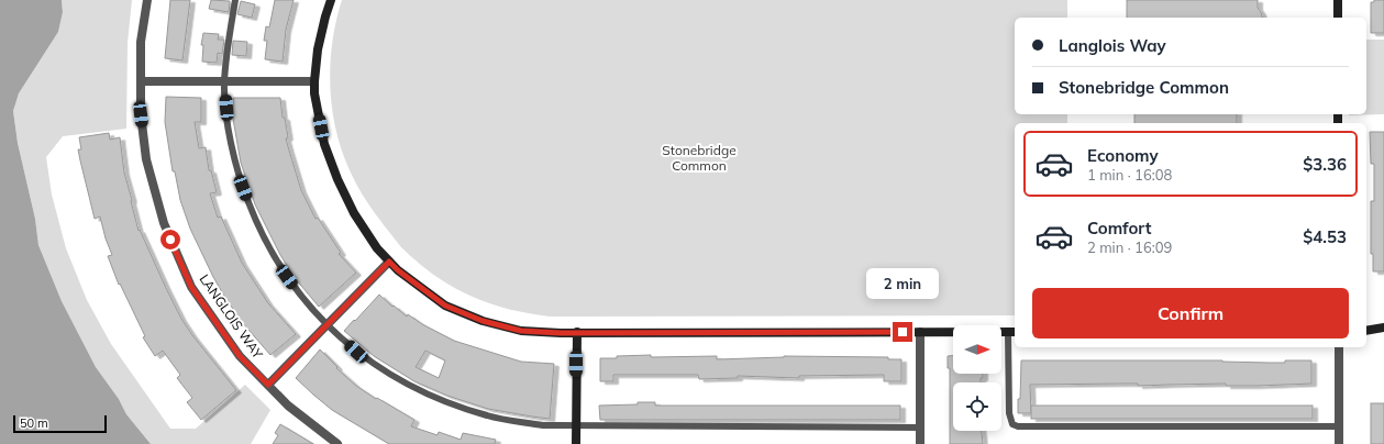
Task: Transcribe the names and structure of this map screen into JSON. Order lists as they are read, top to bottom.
{
  "streets": {
    "street": ["LANGLOIS WAY"]
  },
  "parks": ["Stonebridge Common"],
  "scale_bar": "50 m",
  "north": "right",
  "page": {
    "banner": ["Langlois Way", "Stonebridge Common"],
    "list": [
      {
        "name": "Economy",
        "note": "1 min · 16:08",
        "value": "$3.36"
      },
      {
        "name": "Comfort",
        "note": "2 min · 16:09",
        "value": "$4.53"
      }
    ],
    "bubble": "2 min",
    "buttons": "Confirm",
    "scale": "50 m"
  }
}
